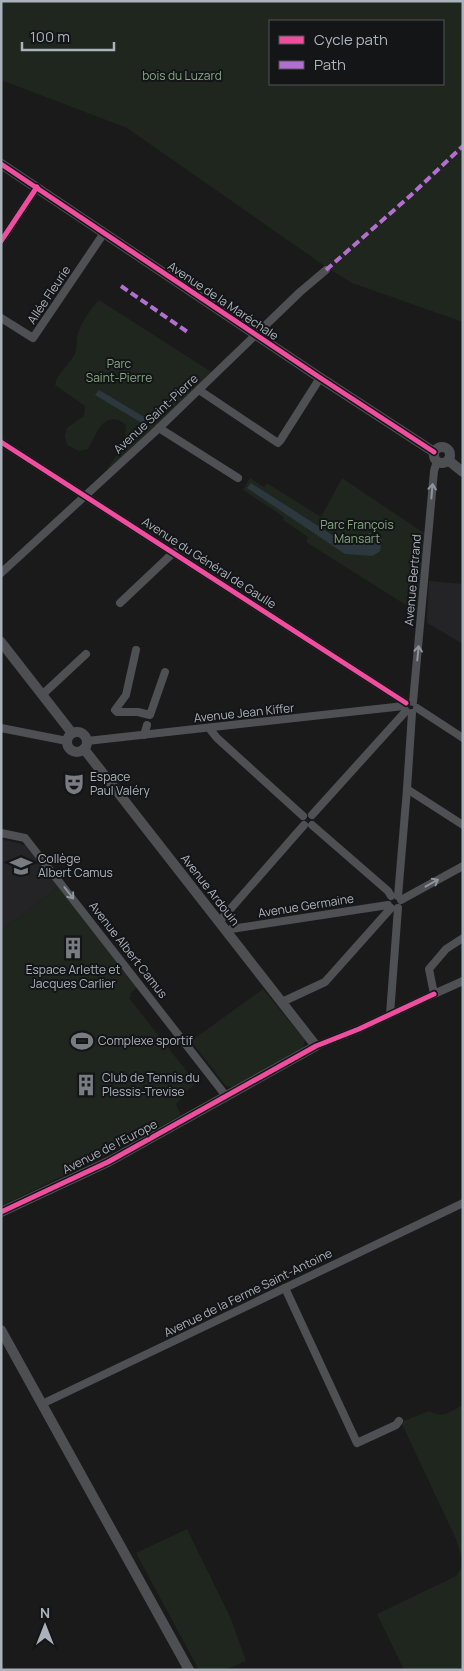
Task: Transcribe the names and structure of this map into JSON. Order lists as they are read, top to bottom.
{
  "streets": {
    "street": [
      "Allée Fleurie",
      "Avenue de la Maréchale",
      "Avenue Saint-Pierre",
      "Avenue du Général de Gaulle",
      "Avenue Bertrand",
      "Avenue Jean Kiffer",
      "Avenue Ardouin",
      "Avenue Germaine",
      "Avenue Albert Camus",
      "Avenue de l'Europe",
      "Avenue de la Ferme Saint-Antoine"
    ]
  },
  "crossings": [
    ["Allée Fleurie", "Avenue de la Maréchale"],
    ["Avenue de la Maréchale", "Avenue Saint-Pierre"],
    ["Avenue de la Maréchale", "Avenue Bertrand"],
    ["Avenue Saint-Pierre", "Avenue du Général de Gaulle"],
    ["Avenue du Général de Gaulle", "Avenue Bertrand"],
    ["Avenue du Général de Gaulle", "Avenue Jean Kiffer"],
    ["Avenue Bertrand", "Avenue Jean Kiffer"],
    ["Avenue Jean Kiffer", "Avenue Ardouin"],
    ["Avenue Ardouin", "Avenue Germaine"],
    ["Avenue Ardouin", "Avenue de l'Europe"],
    ["Avenue Albert Camus", "Avenue de l'Europe"]
  ],
  "one_way": ["Avenue Bertrand", "Avenue Albert Camus"],
  "parks": ["bois du Luzard", "Parc Saint-Pierre", "Parc François Mansart"],
  "places": {
    "theatre": ["Espace Paul Valéry"],
    "school or university": ["Collège Albert Camus"],
    "building": ["Espace Arlette et Jacques Carlier", "Club de Tennis du Plessis-Trevise"],
    "sports": ["Complexe sportif"]
  },
  "legend": ["Cycle path", "Path"],
  "scale_bar": "100 m",
  "north": "top"
}
